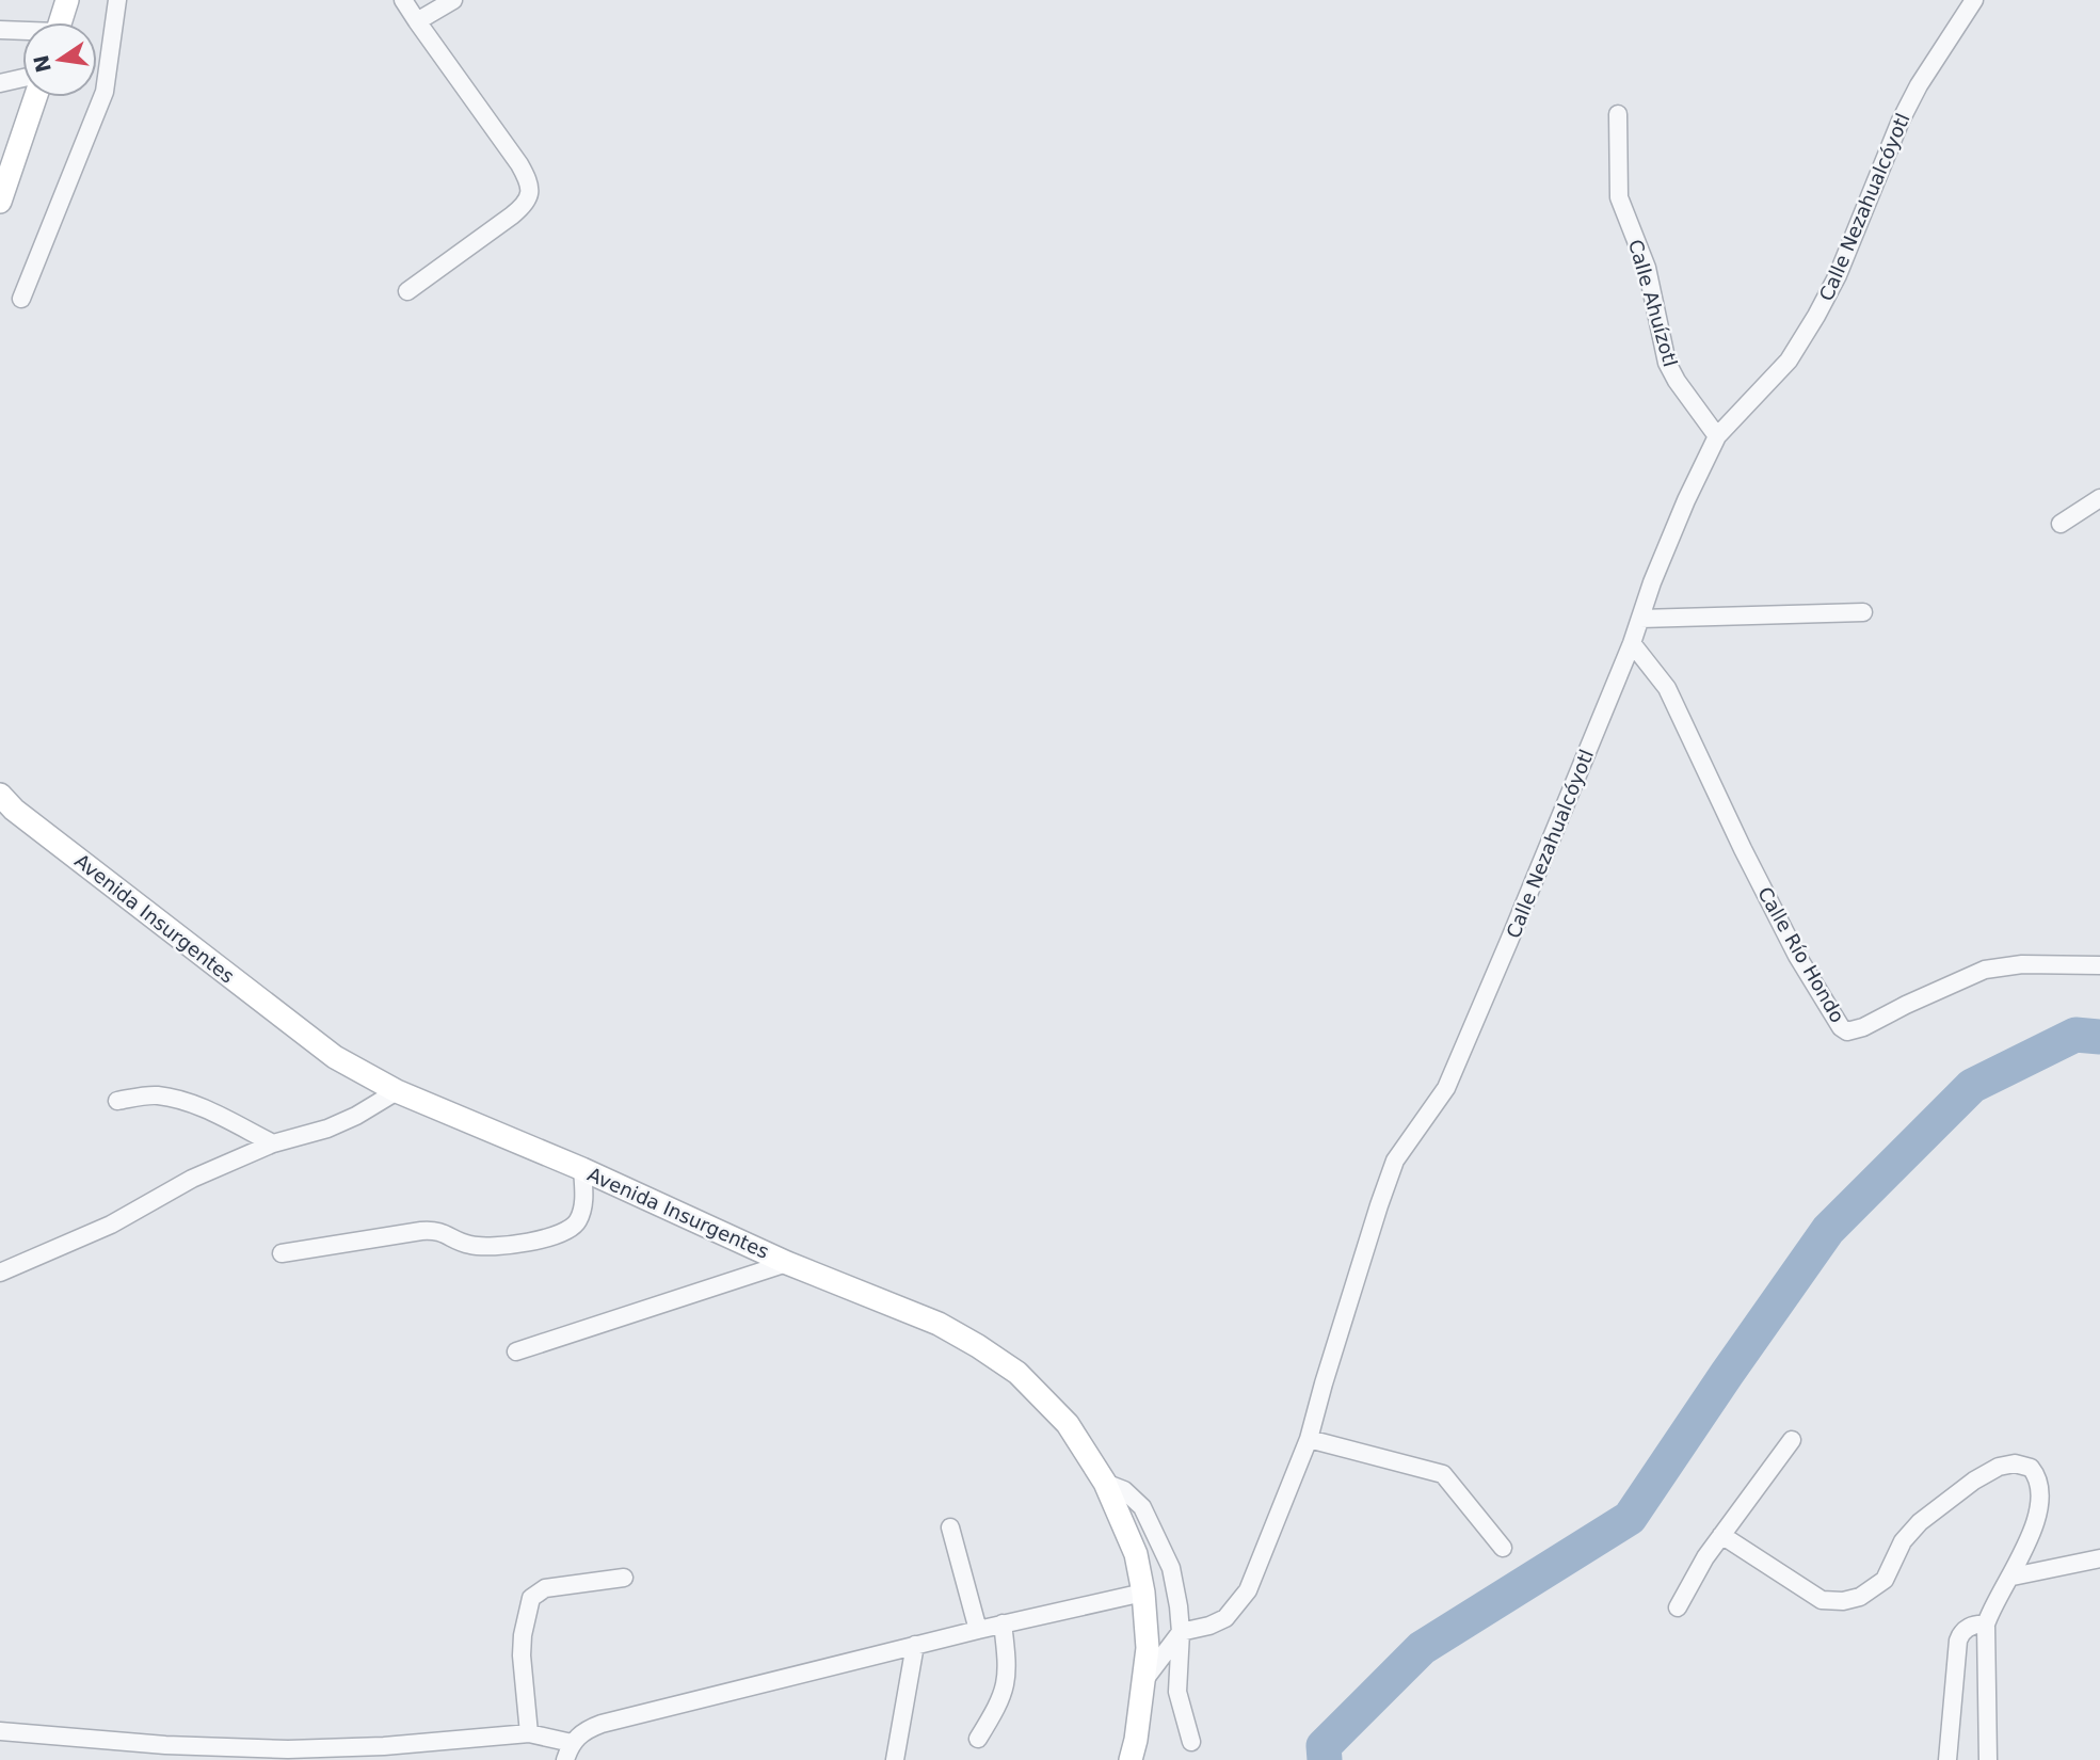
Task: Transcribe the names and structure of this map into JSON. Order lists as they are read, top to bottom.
{
  "streets": {
    "main road": ["Avenida Insurgentes"],
    "street": ["Calle Nezahualcóyotl", "Calle Ahuízotl", "Calle Río Hondo"]
  },
  "crossings": [
    ["Calle Nezahualcóyotl", "Calle Ahuízotl"],
    ["Calle Nezahualcóyotl", "Calle Río Hondo"]
  ],
  "north": "left"
}
